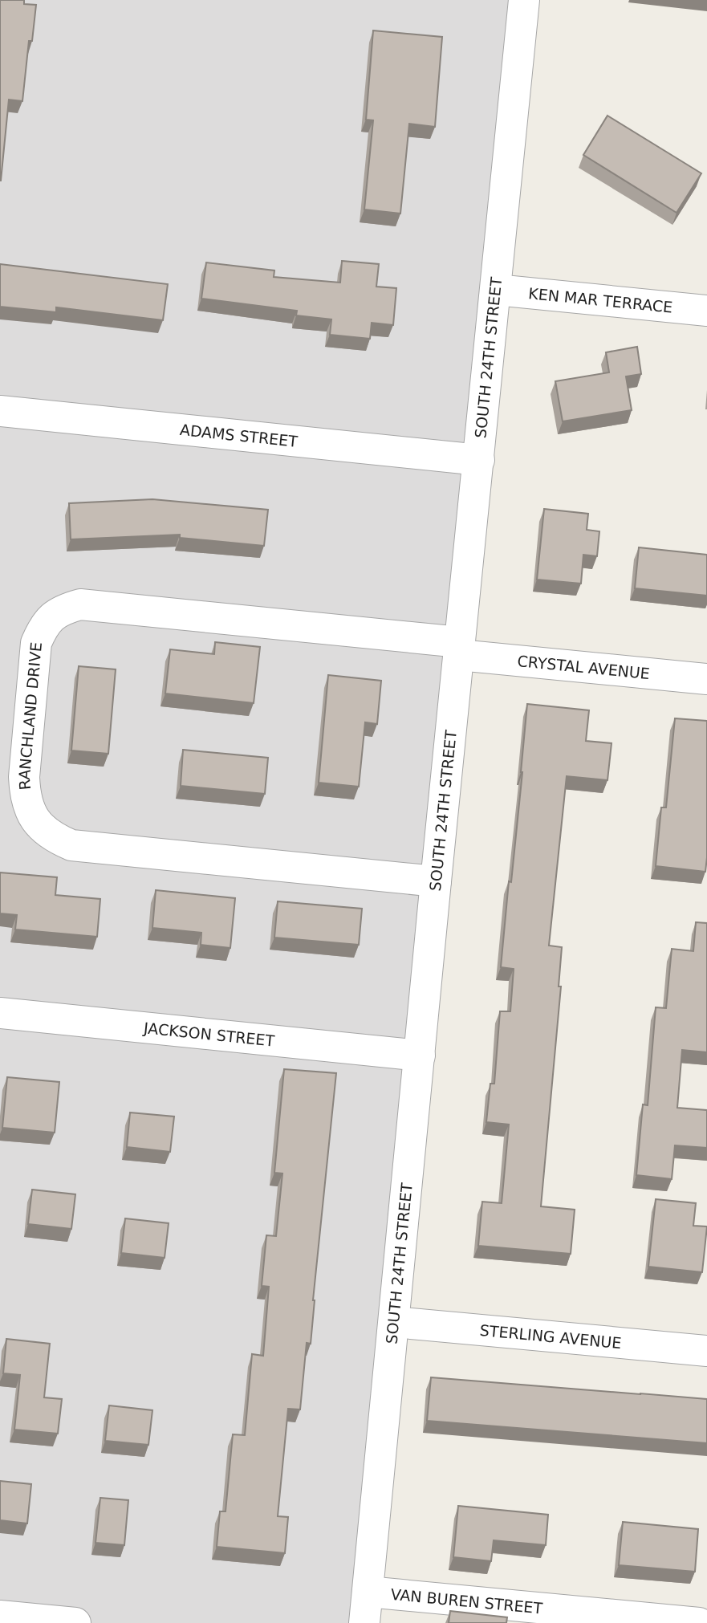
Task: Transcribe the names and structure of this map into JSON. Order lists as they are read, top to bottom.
{
  "streets": {
    "street": [
      "KEN MAR TERRACE",
      "SOUTH 24TH STREET",
      "ADAMS STREET",
      "CRYSTAL AVENUE",
      "RANCHLAND DRIVE",
      "JACKSON STREET",
      "STERLING AVENUE",
      "VAN BUREN STREET"
    ]
  },
  "crossings": [
    ["KEN MAR TERRACE", "SOUTH 24TH STREET"],
    ["SOUTH 24TH STREET", "ADAMS STREET"],
    ["SOUTH 24TH STREET", "CRYSTAL AVENUE"],
    ["SOUTH 24TH STREET", "RANCHLAND DRIVE"],
    ["SOUTH 24TH STREET", "JACKSON STREET"],
    ["SOUTH 24TH STREET", "STERLING AVENUE"],
    ["SOUTH 24TH STREET", "VAN BUREN STREET"],
    ["CRYSTAL AVENUE", "RANCHLAND DRIVE"]
  ]
}
